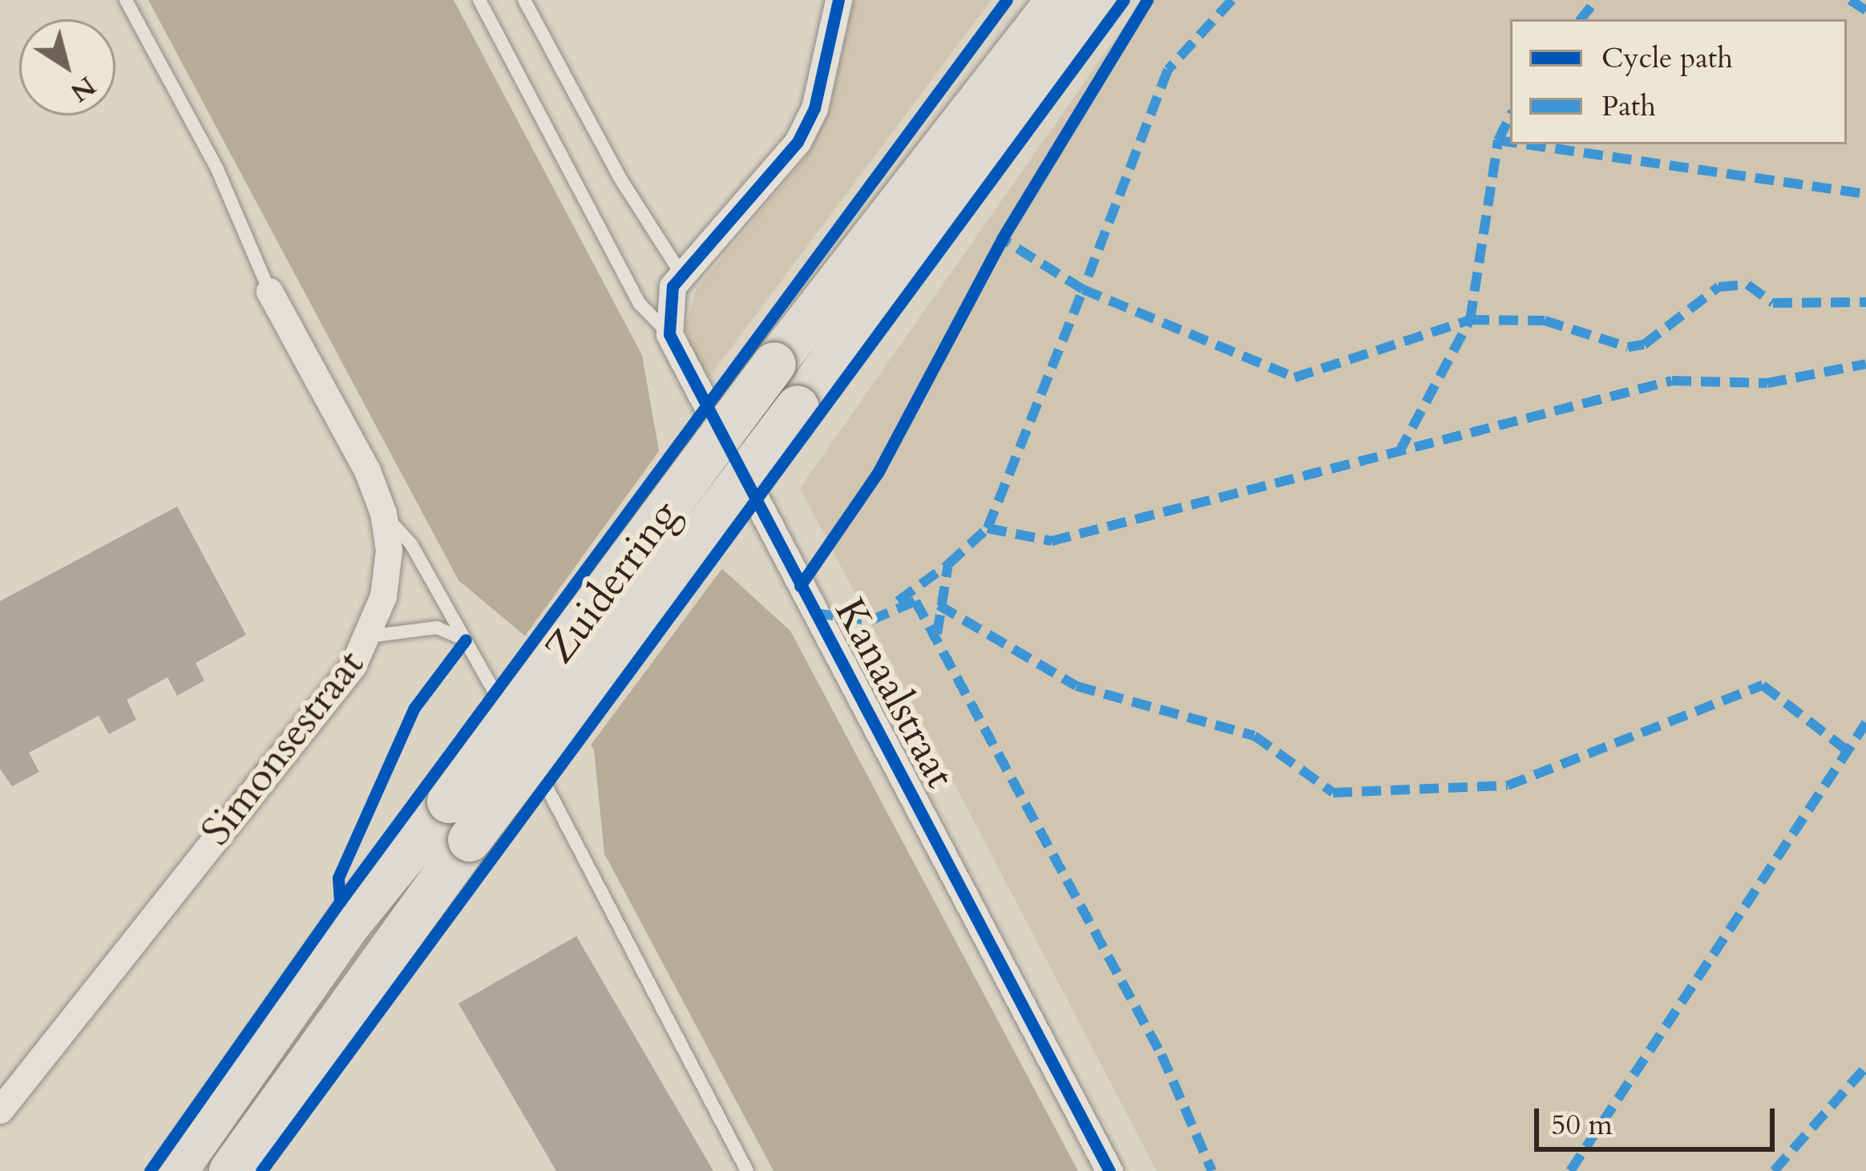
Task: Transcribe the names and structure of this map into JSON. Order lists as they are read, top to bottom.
{
  "streets": {
    "highway": ["Zuiderring"],
    "street": ["Kanaalstraat", "Simonsestraat"]
  },
  "legend": ["Cycle path", "Path"],
  "scale_bar": "50 m",
  "north": "bottom right"
}
